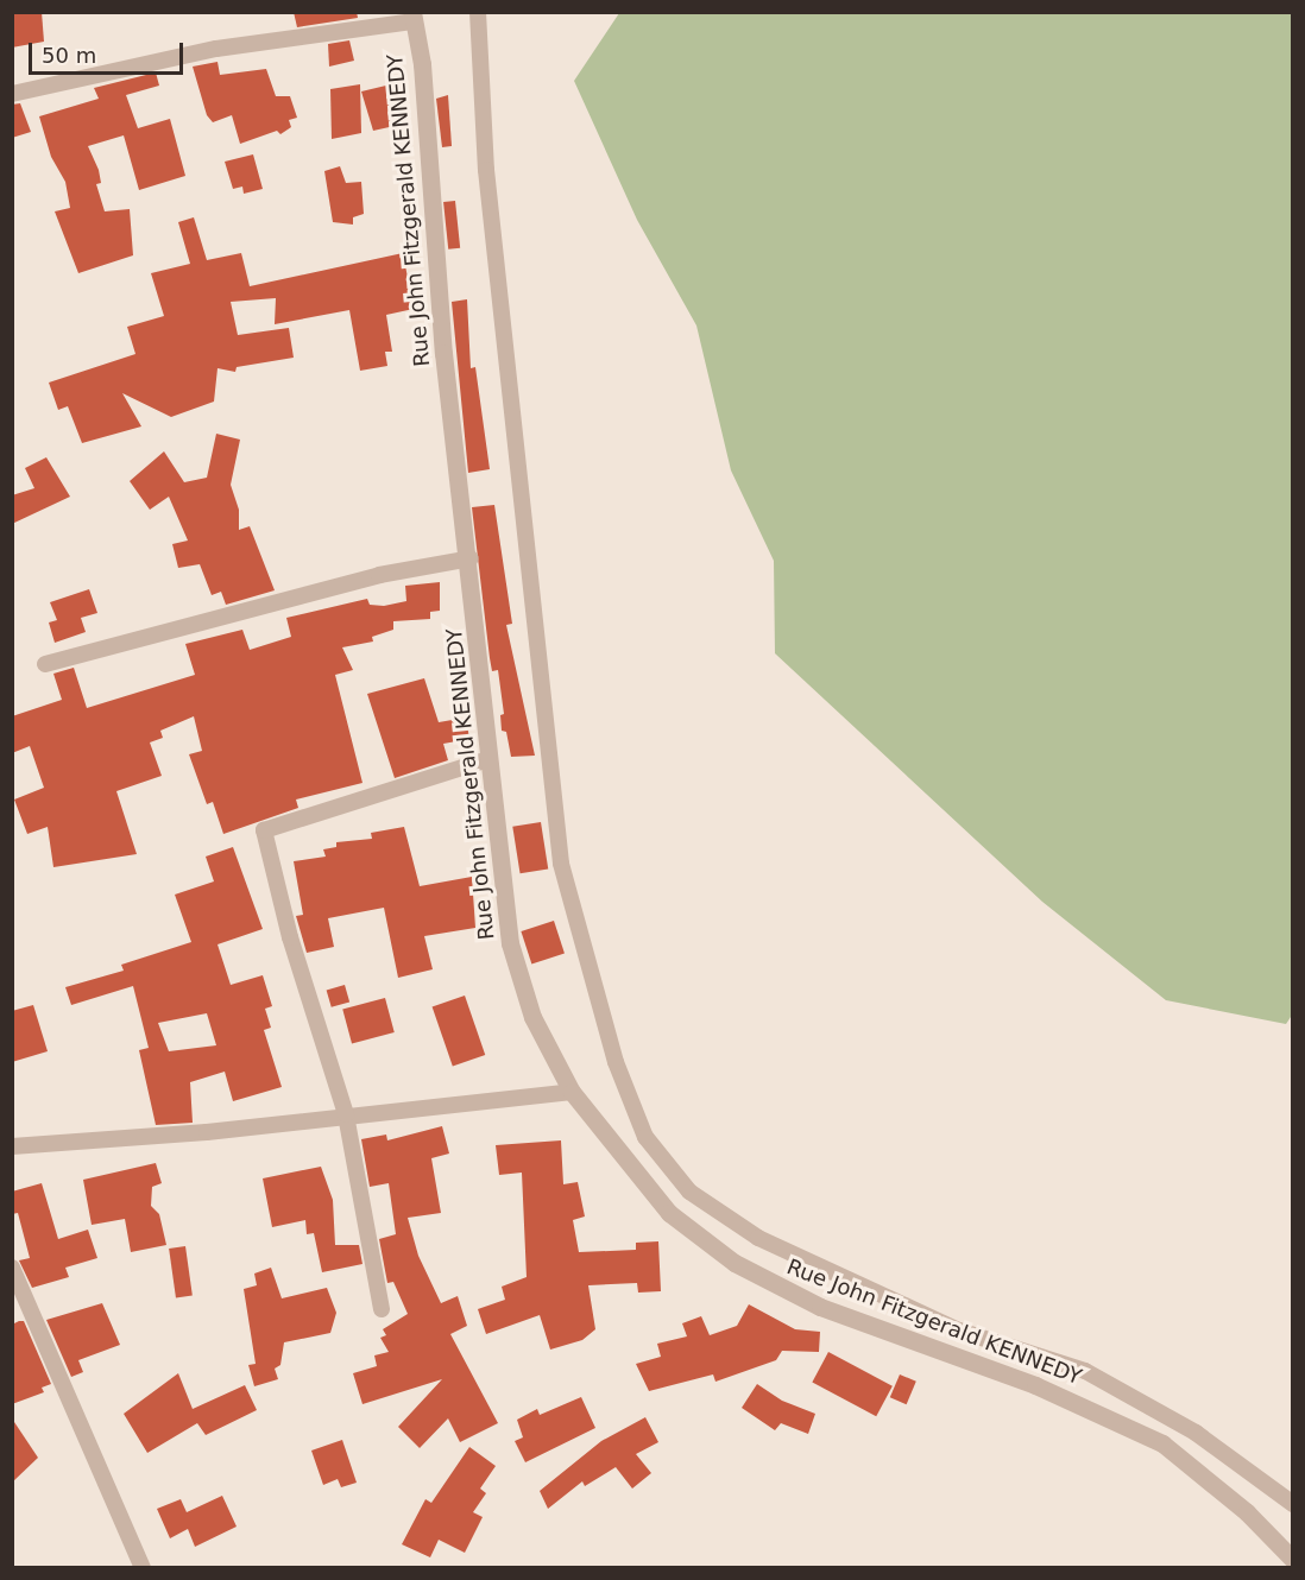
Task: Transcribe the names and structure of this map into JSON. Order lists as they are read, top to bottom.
{
  "streets": {
    "street": ["Rue John Fitzgerald KENNEDY"]
  },
  "scale_bar": "50 m"
}
